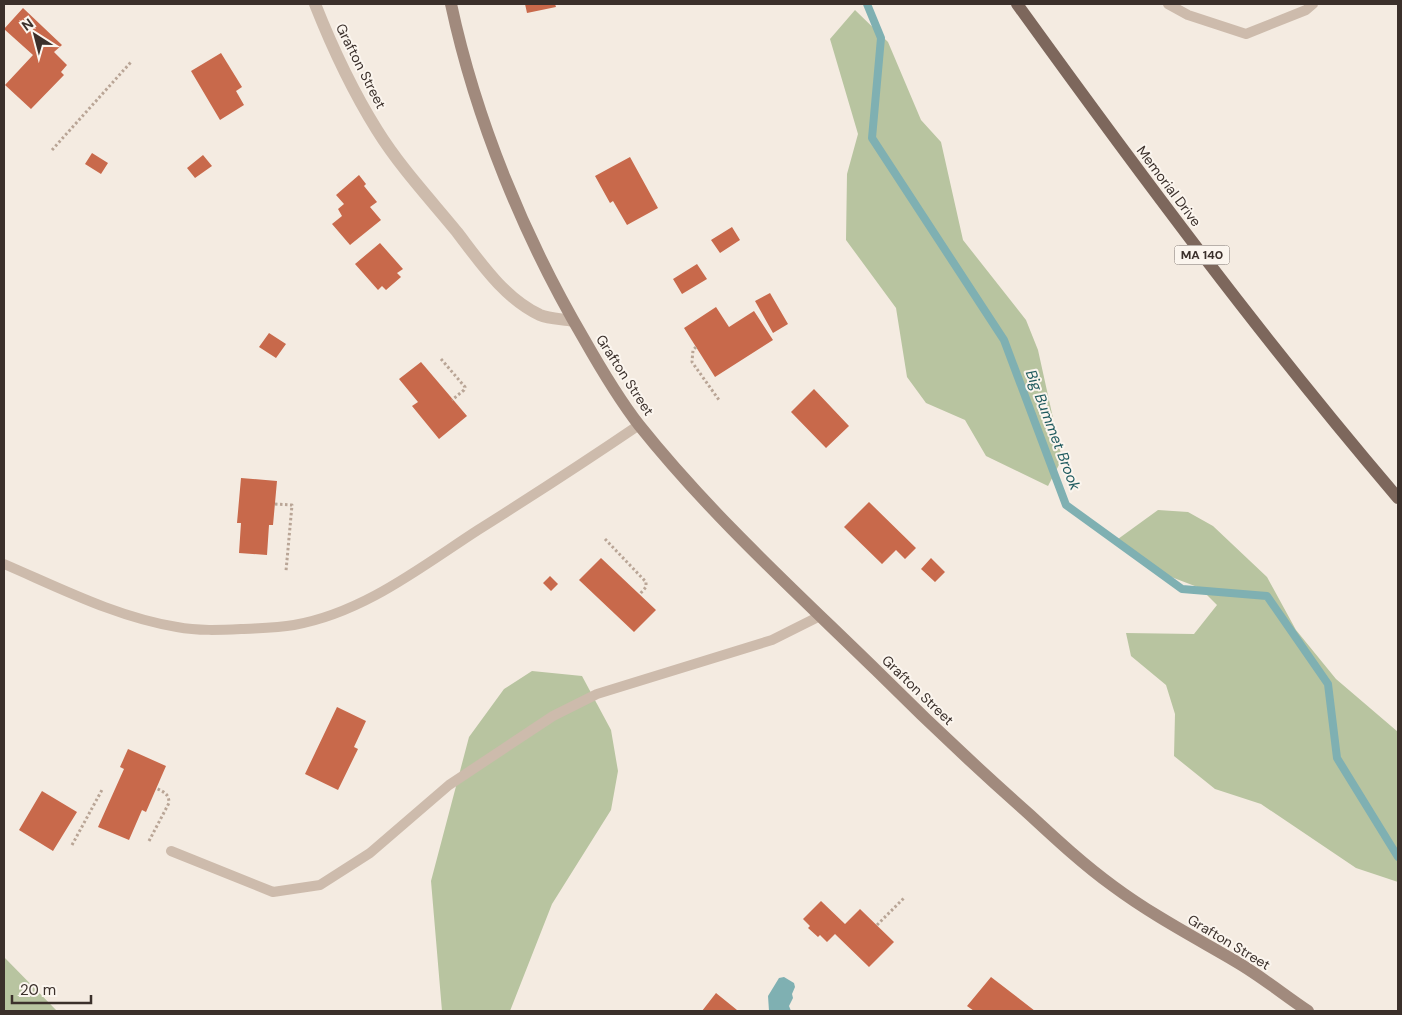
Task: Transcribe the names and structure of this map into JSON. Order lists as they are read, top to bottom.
{
  "streets": {
    "main road": ["Memorial Drive", "MA 140"],
    "street": ["Grafton Street"]
  },
  "water": ["Big Bummet Brook"],
  "scale_bar": "20 m",
  "north": "top left"
}
